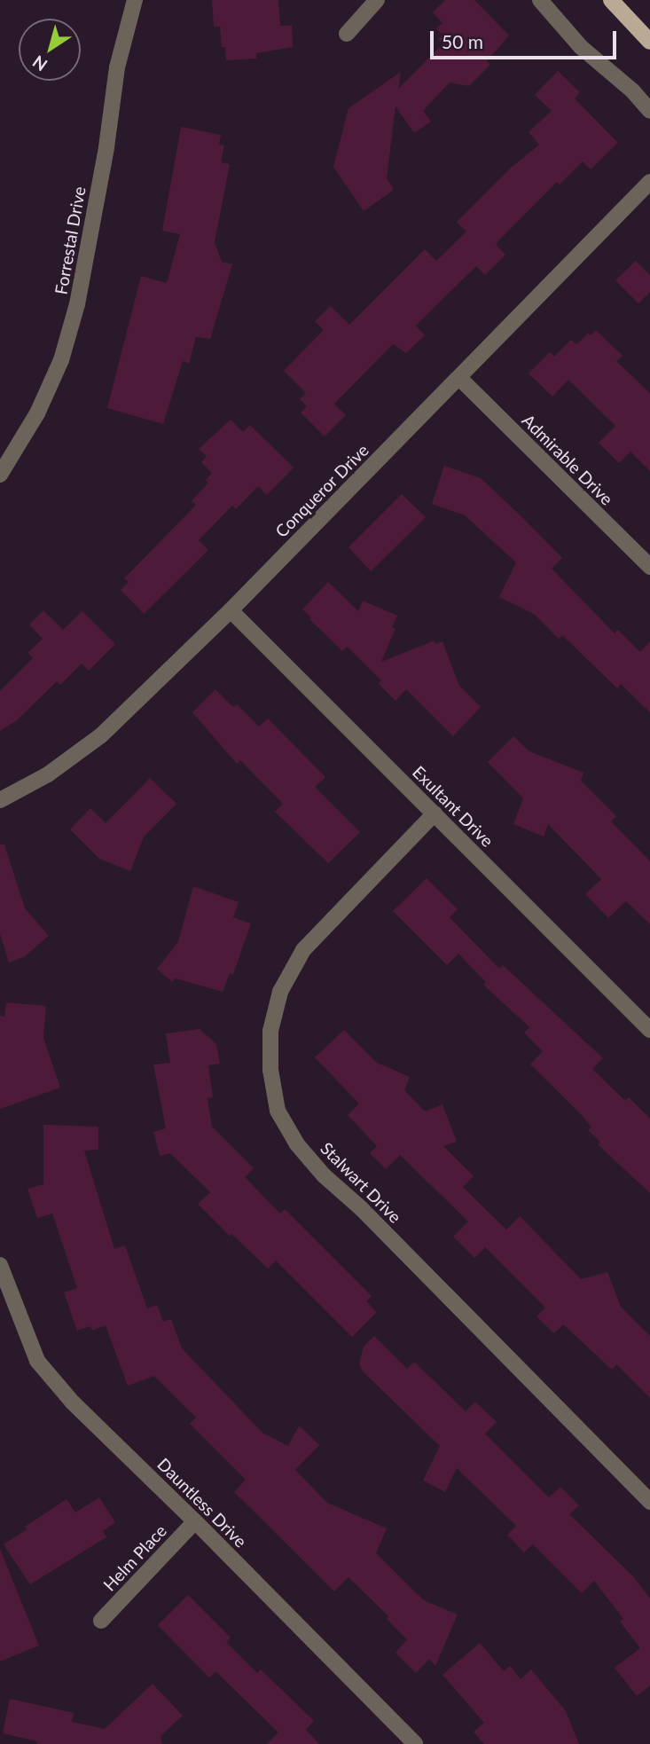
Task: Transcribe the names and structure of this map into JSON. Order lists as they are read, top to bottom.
{
  "streets": {
    "street": [
      "Forrestal Drive",
      "Admirable Drive",
      "Conqueror Drive",
      "Exultant Drive",
      "Stalwart Drive",
      "Dauntless Drive",
      "Helm Place"
    ]
  },
  "crossings": [
    ["Admirable Drive", "Conqueror Drive"],
    ["Conqueror Drive", "Exultant Drive"],
    ["Exultant Drive", "Stalwart Drive"],
    ["Dauntless Drive", "Helm Place"]
  ],
  "scale_bar": "50 m",
  "north": "bottom left"
}
